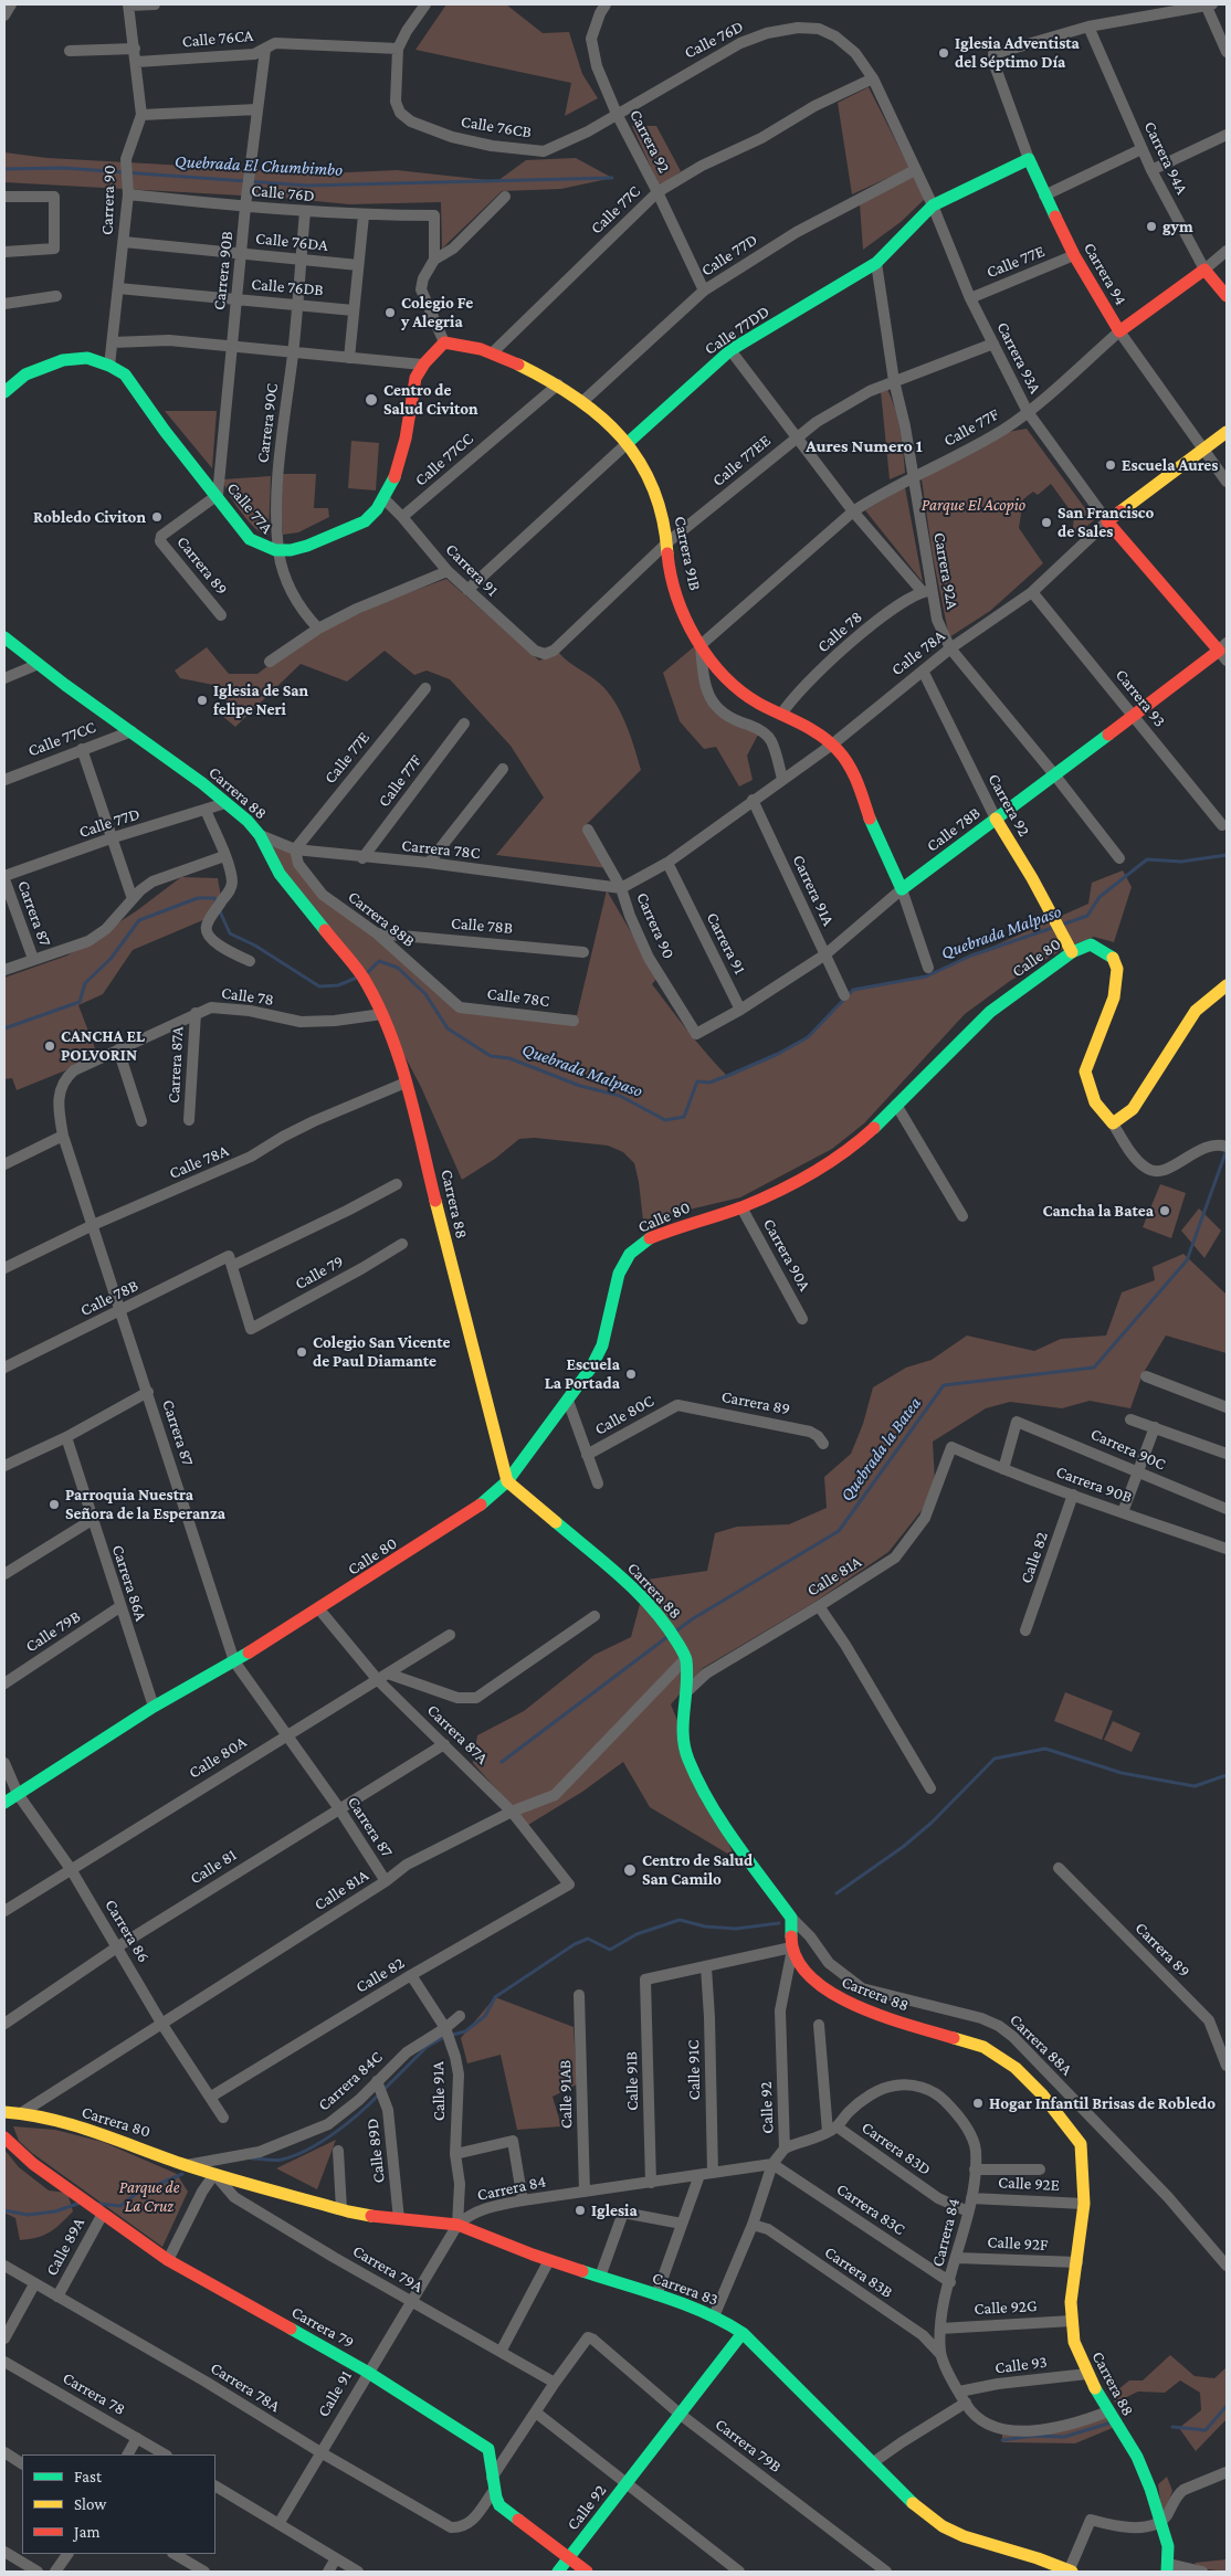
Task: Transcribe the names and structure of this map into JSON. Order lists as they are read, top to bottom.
{
  "streets": {
    "street": [
      "Calle 76CA",
      "Calle 76D",
      "Calle 76CB",
      "Carrera 92",
      "Carrera 94A",
      "Carrera 90",
      "Calle 77C",
      "Calle 76DA",
      "Calle 77D",
      "Calle 77E",
      "Carrera 90B",
      "Carrera 94",
      "Calle 76DB",
      "Calle 77DD",
      "Carrera 93A",
      "Carrera 90C",
      "Calle 77F",
      "Calle 77CC",
      "Calle 77EE",
      "Calle 77A",
      "Carrera 91B",
      "Carrera 89",
      "Carrera 91",
      "Carrera 92A",
      "Calle 78",
      "Calle 78A",
      "Carrera 93",
      "Carrera 88",
      "Calle 78B",
      "Carrera 78C",
      "Carrera 91A",
      "Carrera 87",
      "Carrera 88B",
      "Calle 80",
      "Calle 78C",
      "Carrera 87A",
      "Carrera 90A",
      "Calle 79",
      "Calle 80C",
      "Calle 82",
      "Calle 81A",
      "Carrera 86A",
      "Calle 79B",
      "Calle 80A",
      "Calle 81",
      "Carrera 86",
      "Carrera 88A",
      "Calle 91C",
      "Carrera 84C",
      "Calle 91B",
      "Calle 91A",
      "Calle 91AB",
      "Calle 92",
      "Carrera 80",
      "Carrera 83D",
      "Calle 89D",
      "Calle 92E",
      "Carrera 84",
      "Carrera 83C",
      "Calle 92F",
      "Calle 89A",
      "Carrera 79A",
      "Carrera 83B",
      "Carrera 83",
      "Calle 92G",
      "Carrera 79",
      "Calle 93",
      "Carrera 78A",
      "Carrera 78",
      "Calle 91",
      "Carrera 79B"
    ]
  },
  "crossings": [
    ["Calle 76CA", "Calle 76CB"],
    ["Calle 76CA", "Carrera 90"],
    ["Calle 76CA", "Carrera 90B"],
    ["Calle 76D", "Calle 76CB"],
    ["Calle 76D", "Carrera 92"],
    ["Calle 76D", "Carrera 90"],
    ["Calle 76D", "Carrera 90B"],
    ["Calle 76D", "Carrera 93A"],
    ["Calle 76D", "Carrera 90C"],
    ["Calle 76CB", "Carrera 92"],
    ["Carrera 92", "Calle 77C"],
    ["Carrera 92", "Calle 77D"],
    ["Carrera 92", "Calle 78A"],
    ["Carrera 92", "Calle 78B"],
    ["Carrera 92", "Calle 80"],
    ["Carrera 94A", "Carrera 94"],
    ["Carrera 94A", "Calle 77F"],
    ["Carrera 90", "Calle 76DA"],
    ["Carrera 90", "Calle 76DB"],
    ["Carrera 90", "Calle 77A"],
    ["Carrera 90", "Calle 78A"],
    ["Carrera 90", "Calle 78B"],
    ["Carrera 90", "Carrera 78C"],
    ["Calle 77C", "Carrera 93A"],
    ["Calle 77C", "Carrera 91B"],
    ["Calle 76DA", "Carrera 90B"],
    ["Calle 76DA", "Carrera 90C"],
    ["Calle 77D", "Carrera 93A"],
    ["Calle 77D", "Carrera 91B"],
    ["Calle 77D", "Carrera 88"],
    ["Calle 77D", "Carrera 87"],
    ["Calle 77E", "Carrera 94"],
    ["Calle 77E", "Carrera 93A"],
    ["Calle 77E", "Carrera 78C"],
    ["Calle 77E", "Carrera 88B"],
    ["Carrera 90B", "Calle 76DB"],
    ["Carrera 90B", "Carrera 90C"],
    ["Carrera 90B", "Calle 77A"],
    ["Carrera 90B", "Carrera 89"],
    ["Carrera 90B", "Calle 82"],
    ["Carrera 90B", "Calle 81A"],
    ["Carrera 94", "Calle 77DD"],
    ["Carrera 94", "Calle 77F"],
    ["Carrera 94", "Calle 78A"],
    ["Calle 76DB", "Carrera 90C"],
    ["Calle 77DD", "Carrera 93A"],
    ["Calle 77DD", "Carrera 91B"],
    ["Calle 77DD", "Carrera 91"],
    ["Calle 77DD", "Carrera 92A"],
    ["Carrera 93A", "Calle 77F"],
    ["Carrera 93A", "Calle 77EE"],
    ["Carrera 93A", "Calle 78A"],
    ["Carrera 93A", "Calle 78B"],
    ["Carrera 90C", "Calle 77A"],
    ["Calle 77F", "Carrera 91B"],
    ["Calle 77F", "Carrera 92A"],
    ["Calle 77F", "Carrera 78C"],
    ["Calle 77CC", "Carrera 91B"],
    ["Calle 77CC", "Carrera 91"],
    ["Calle 77CC", "Carrera 88"],
    ["Calle 77EE", "Carrera 91B"],
    ["Calle 77EE", "Carrera 91"],
    ["Calle 77EE", "Carrera 92A"],
    ["Calle 77A", "Carrera 91B"],
    ["Calle 77A", "Carrera 89"],
    ["Calle 77A", "Carrera 91"],
    ["Carrera 91B", "Calle 78"],
    ["Carrera 91B", "Calle 78A"],
    ["Carrera 91B", "Calle 78B"],
    ["Carrera 89", "Calle 80C"],
    ["Carrera 91", "Calle 78A"],
    ["Carrera 91", "Calle 78B"],
    ["Carrera 92A", "Calle 78"],
    ["Carrera 92A", "Calle 78A"],
    ["Carrera 92A", "Calle 78B"],
    ["Calle 78", "Carrera 88"],
    ["Calle 78", "Carrera 87"],
    ["Calle 78", "Carrera 87A"],
    ["Calle 78A", "Carrera 93"],
    ["Calle 78A", "Carrera 88"],
    ["Calle 78A", "Carrera 78C"],
    ["Calle 78A", "Carrera 91A"],
    ["Calle 78A", "Carrera 87"],
    ["Carrera 93", "Calle 78B"],
    ["Carrera 88", "Carrera 78C"],
    ["Carrera 88", "Calle 80"],
    ["Carrera 88", "Calle 81A"],
    ["Carrera 88", "Carrera 88A"],
    ["Carrera 88", "Calle 92"],
    ["Carrera 88", "Calle 92E"],
    ["Carrera 88", "Carrera 84"],
    ["Carrera 88", "Calle 92F"],
    ["Carrera 88", "Calle 92G"],
    ["Carrera 88", "Calle 93"],
    ["Calle 78B", "Carrera 91A"],
    ["Calle 78B", "Carrera 87"],
    ["Calle 78B", "Carrera 88B"],
    ["Calle 78B", "Calle 79"],
    ["Carrera 78C", "Carrera 88B"],
    ["Carrera 87", "Calle 80"],
    ["Carrera 87", "Calle 81A"],
    ["Carrera 87", "Calle 80A"],
    ["Carrera 87", "Calle 81"],
    ["Carrera 88B", "Calle 78C"],
    ["Calle 80", "Carrera 87A"],
    ["Calle 80", "Carrera 90A"],
    ["Calle 80", "Carrera 86A"],
    ["Calle 80", "Carrera 86"],
    ["Carrera 87A", "Calle 82"],
    ["Carrera 87A", "Calle 81A"],
    ["Carrera 87A", "Calle 80A"],
    ["Carrera 87A", "Calle 81"],
    ["Calle 82", "Carrera 86"],
    ["Calle 81A", "Carrera 86"],
    ["Calle 81A", "Carrera 80"],
    ["Carrera 86A", "Calle 79B"],
    ["Calle 80A", "Carrera 86"],
    ["Calle 81", "Carrera 86"],
    ["Calle 91C", "Calle 91B"],
    ["Calle 91C", "Carrera 84"],
    ["Carrera 84C", "Calle 91A"],
    ["Carrera 84C", "Carrera 80"],
    ["Carrera 84C", "Calle 89D"],
    ["Calle 91B", "Carrera 84"],
    ["Calle 91A", "Carrera 84"],
    ["Calle 91A", "Carrera 83"],
    ["Calle 91A", "Calle 91"],
    ["Calle 91AB", "Carrera 84"],
    ["Calle 92", "Carrera 84"],
    ["Calle 92", "Carrera 83C"],
    ["Calle 92", "Carrera 83B"],
    ["Calle 92", "Carrera 83"],
    ["Calle 92", "Carrera 79B"],
    ["Carrera 80", "Carrera 79A"],
    ["Carrera 80", "Carrera 83"],
    ["Carrera 83D", "Carrera 84"],
    ["Calle 89D", "Carrera 83"],
    ["Calle 92E", "Carrera 84"],
    ["Carrera 84", "Carrera 83C"],
    ["Carrera 84", "Calle 92F"],
    ["Carrera 84", "Carrera 83B"],
    ["Carrera 84", "Carrera 83"],
    ["Carrera 84", "Calle 92G"],
    ["Carrera 84", "Calle 93"],
    ["Carrera 84", "Calle 91"],
    ["Calle 89A", "Carrera 79"],
    ["Calle 89A", "Carrera 78A"],
    ["Carrera 79A", "Carrera 83"],
    ["Carrera 79A", "Calle 91"],
    ["Carrera 79A", "Carrera 79B"],
    ["Carrera 83", "Calle 91"],
    ["Carrera 79", "Carrera 78A"],
    ["Carrera 79", "Calle 91"],
    ["Carrera 78A", "Calle 91"]
  ],
  "districts": ["Aures Numero 1"],
  "water": ["Quebrada El Chumbimbo", "Quebrada Malpaso", "Quebrada la Batea"],
  "parks": ["Parque El Acopio", "Parque de La Cruz"],
  "places": [
    "Iglesia Adventista del Séptimo Día",
    "gym",
    "Colegio Fe y Alegria",
    "Centro de Salud Civiton",
    "Escuela Aures",
    "Robledo Civiton",
    "San Francisco de Sales",
    "Iglesia de San felipe Neri",
    "CANCHA EL POLVORIN",
    "Cancha la Batea",
    "Colegio San Vicente de Paul Diamante",
    "Escuela La Portada",
    "Parroquia Nuestra Señora de la Esperanza",
    "Centro de Salud San Camilo",
    "Hogar Infantil Brisas de Robledo",
    "Iglesia"
  ],
  "legend": ["Fast", "Slow", "Jam"]
}
